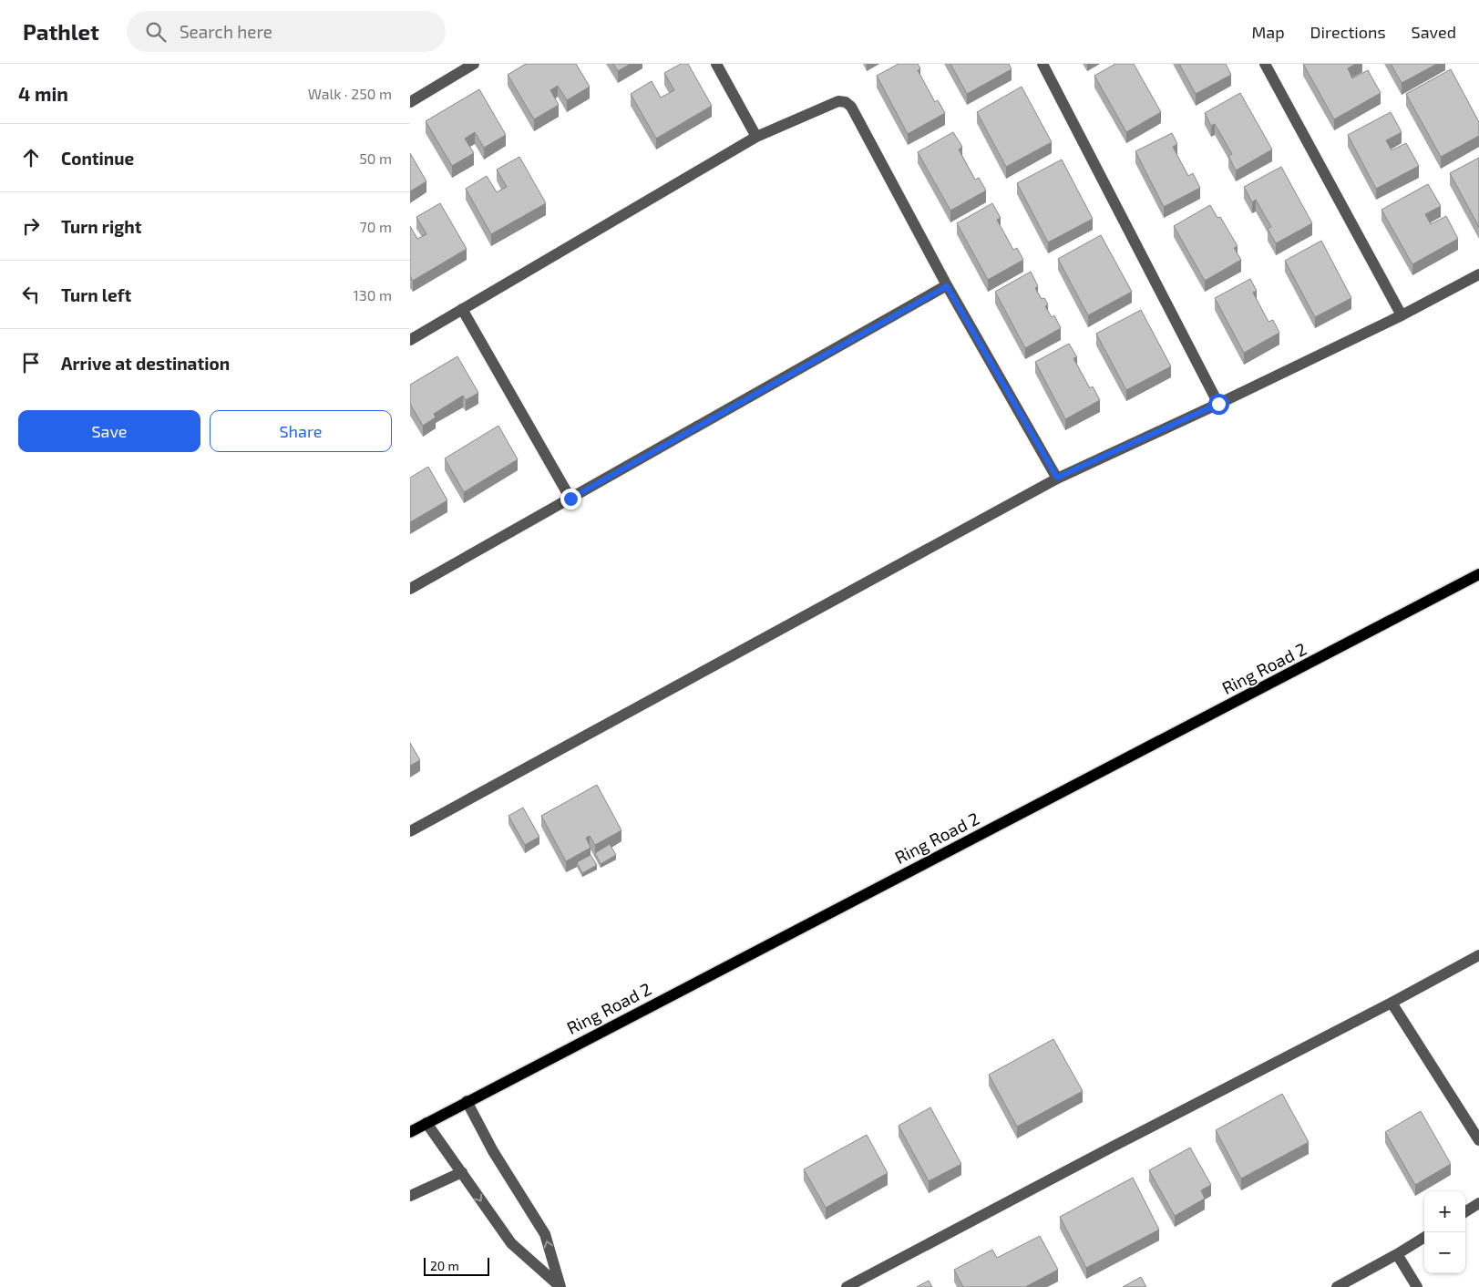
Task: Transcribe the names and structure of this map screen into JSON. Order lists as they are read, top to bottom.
{
  "streets": {
    "main road": ["Ring Road 2"]
  },
  "scale_bar": "20 m",
  "page": {
    "header": "Pathlet",
    "search": "Search here",
    "nav": ["Map", "Directions", "Saved"],
    "heading": ["4 min", "Walk · 250 m"],
    "list": [
      ["Continue", "50 m"],
      ["Turn right", "70 m"],
      ["Turn left", "130 m"],
      "Arrive at destination"
    ],
    "buttons": ["Save", "Share"],
    "map_buttons": ["+", "−"],
    "scale": "20 m"
  }
}
